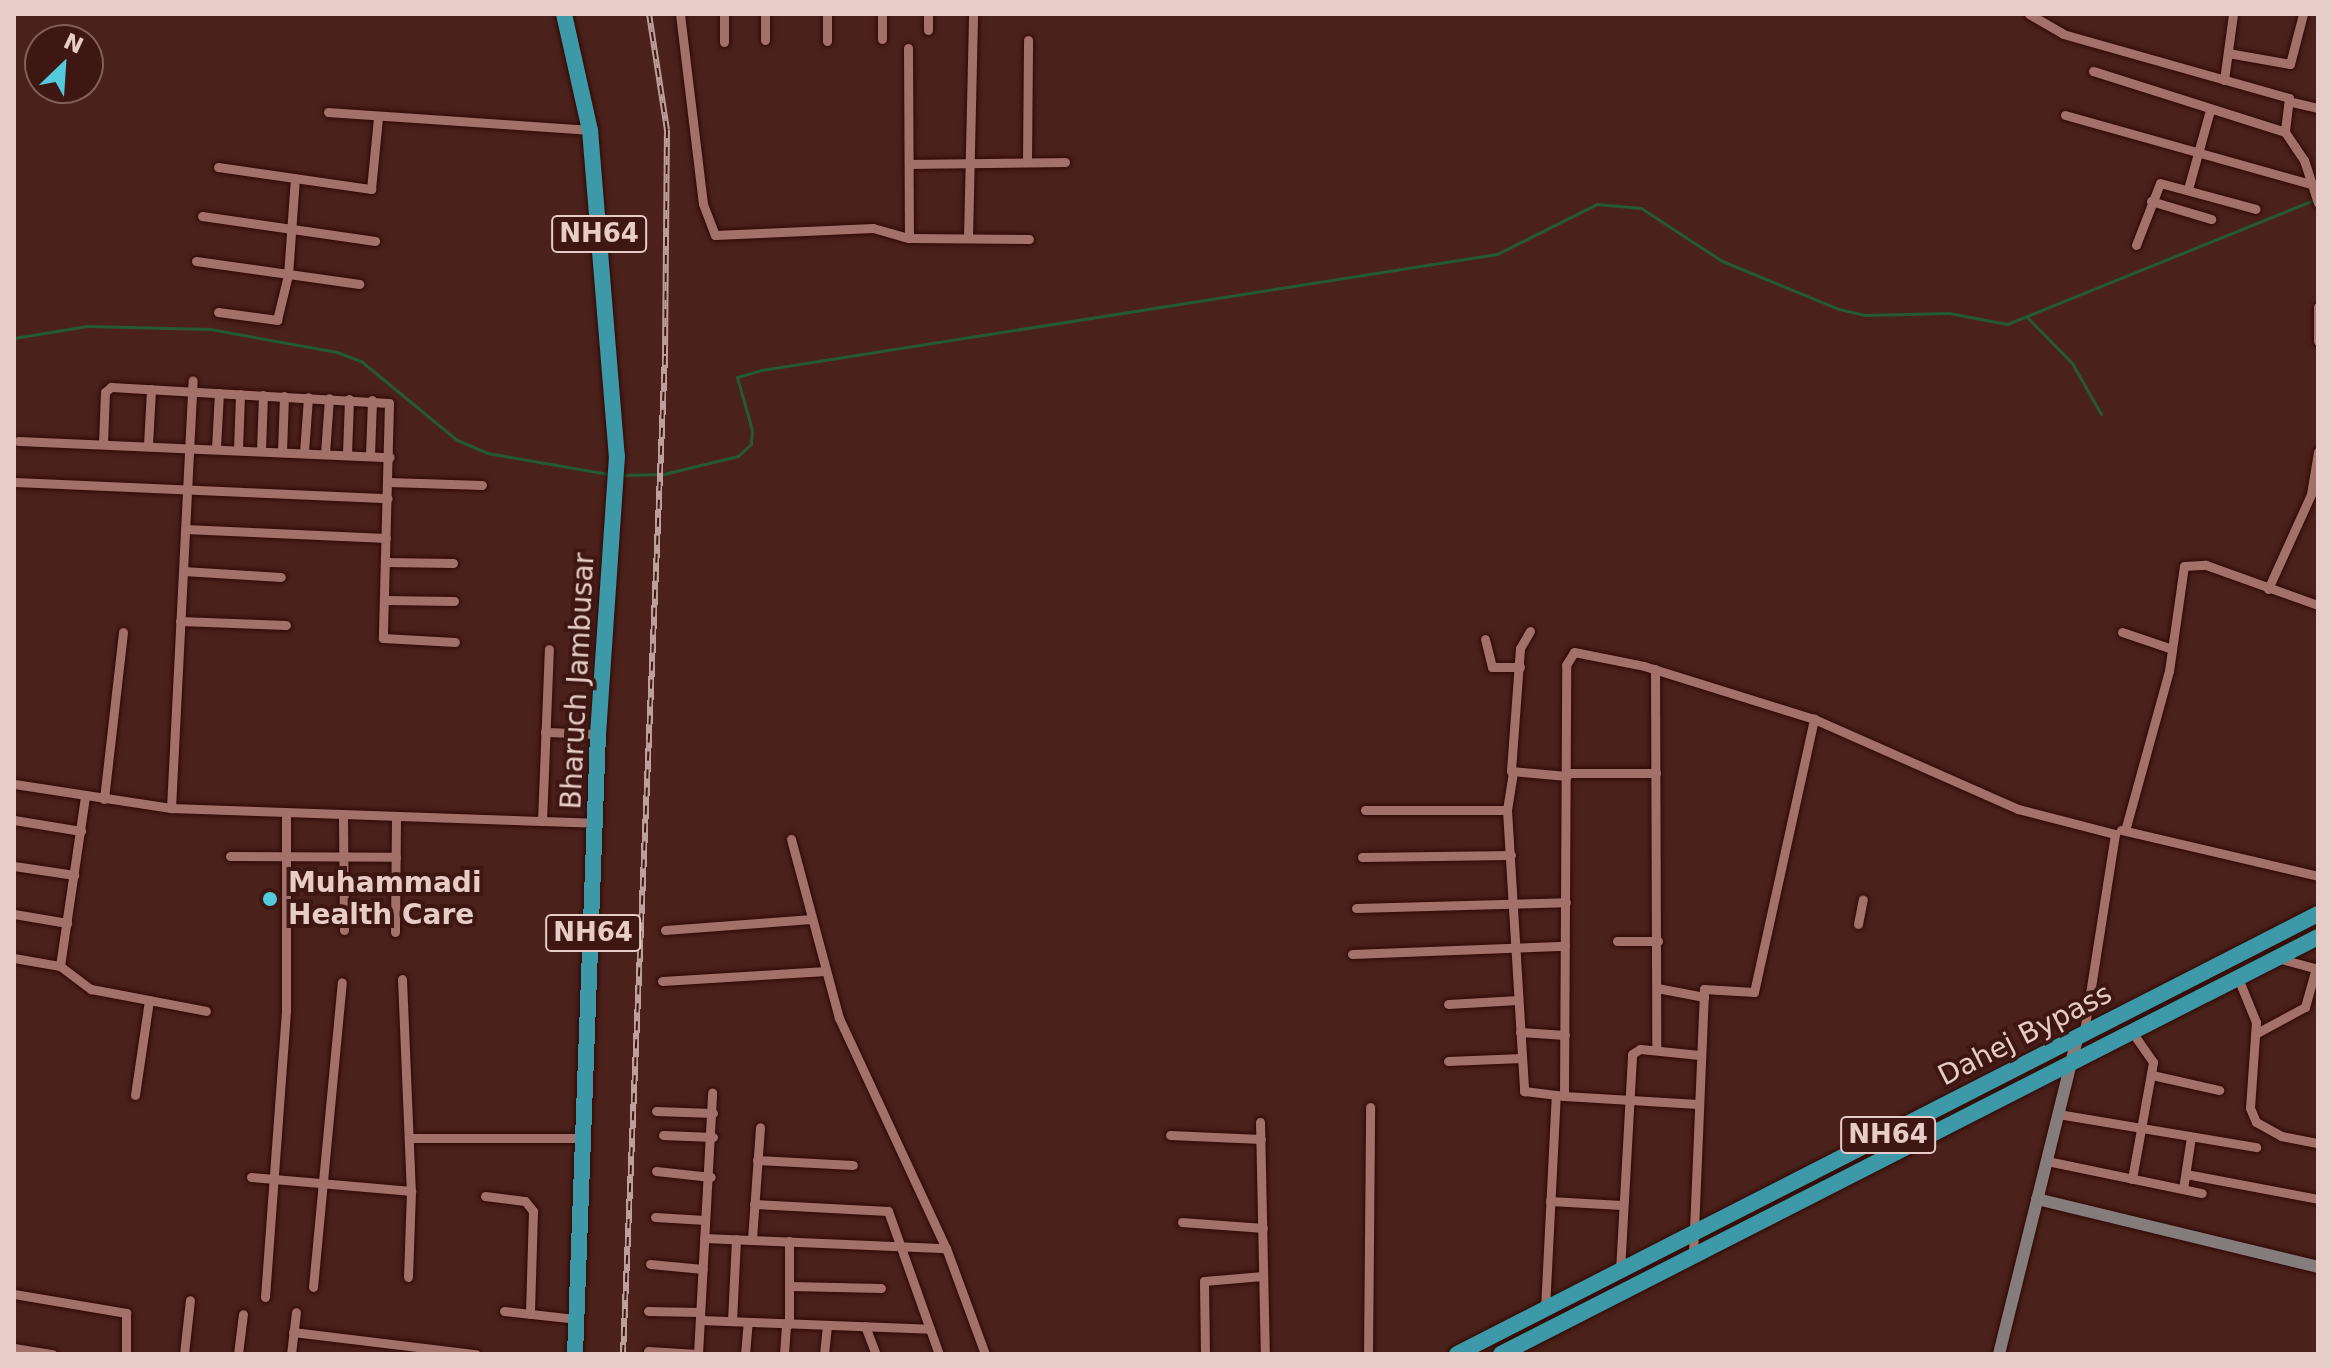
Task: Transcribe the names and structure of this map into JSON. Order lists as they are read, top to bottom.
{
  "streets": {
    "highway": ["NH64", "Bharuch Jambusar", "Dahej Bypass"]
  },
  "places": ["Muhammadi Health Care"],
  "north": "top right"
}
